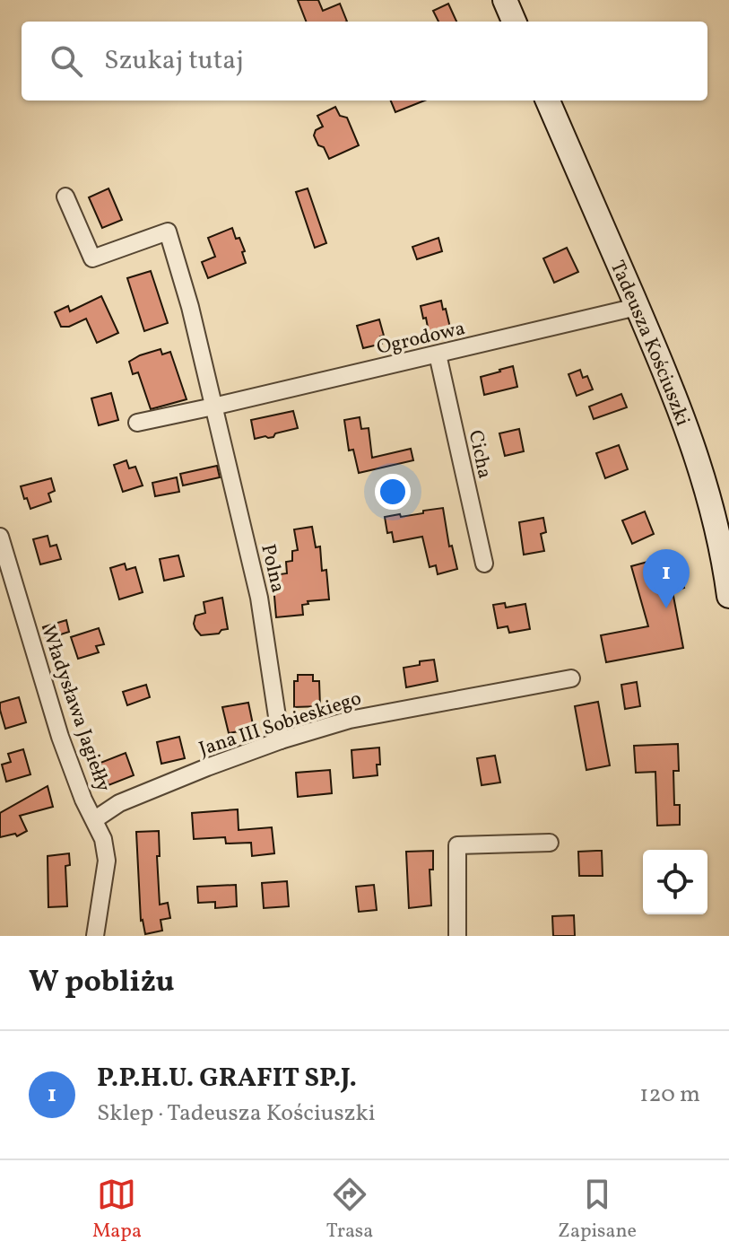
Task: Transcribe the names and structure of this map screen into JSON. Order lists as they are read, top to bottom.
{
  "streets": {
    "main road": ["Tadeusza Kościuszki"],
    "street": [
      "Ogrodowa",
      "Cicha",
      "Polna",
      "Władysława Jagiełły",
      "Jana III Sobieskiego"
    ]
  },
  "crossings": [
    ["Ogrodowa", "Tadeusza Kościuszki"],
    ["Ogrodowa", "Cicha"],
    ["Ogrodowa", "Polna"],
    ["Polna", "Jana III Sobieskiego"],
    ["Władysława Jagiełły", "Jana III Sobieskiego"]
  ],
  "page": {
    "search": "Szukaj tutaj",
    "pins": "1",
    "heading": "W pobliżu",
    "list": [
      {
        "mark": "1",
        "name": "P.P.H.U. GRAFIT SP.J.",
        "note": "Sklep · Tadeusza Kościuszki",
        "value": "120 m"
      }
    ],
    "nav": ["Mapa", "Trasa", "Zapisane"]
  }
}
